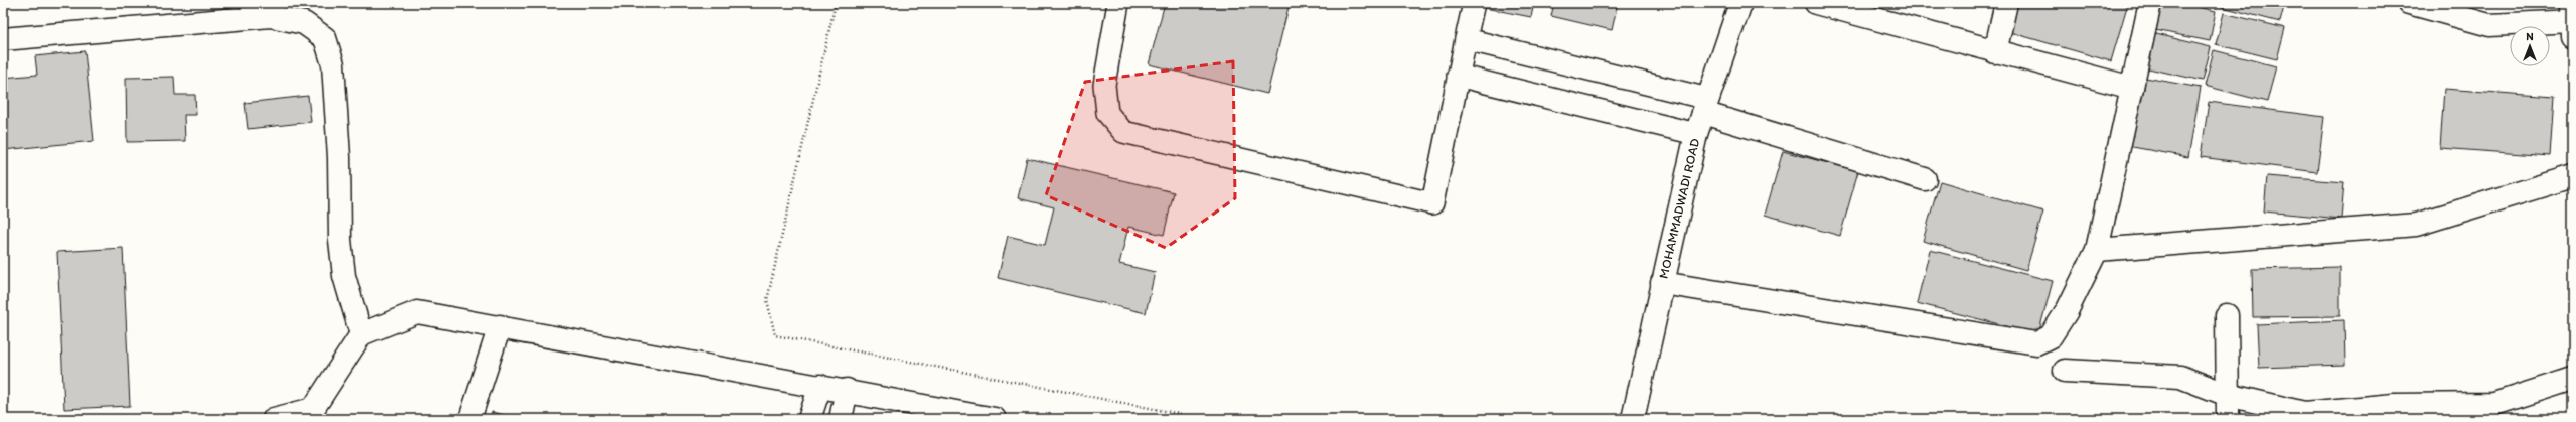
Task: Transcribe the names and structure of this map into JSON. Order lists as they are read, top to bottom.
{
  "streets": {
    "street": ["MOHAMMADWADI ROAD"]
  },
  "north": "top"
}
